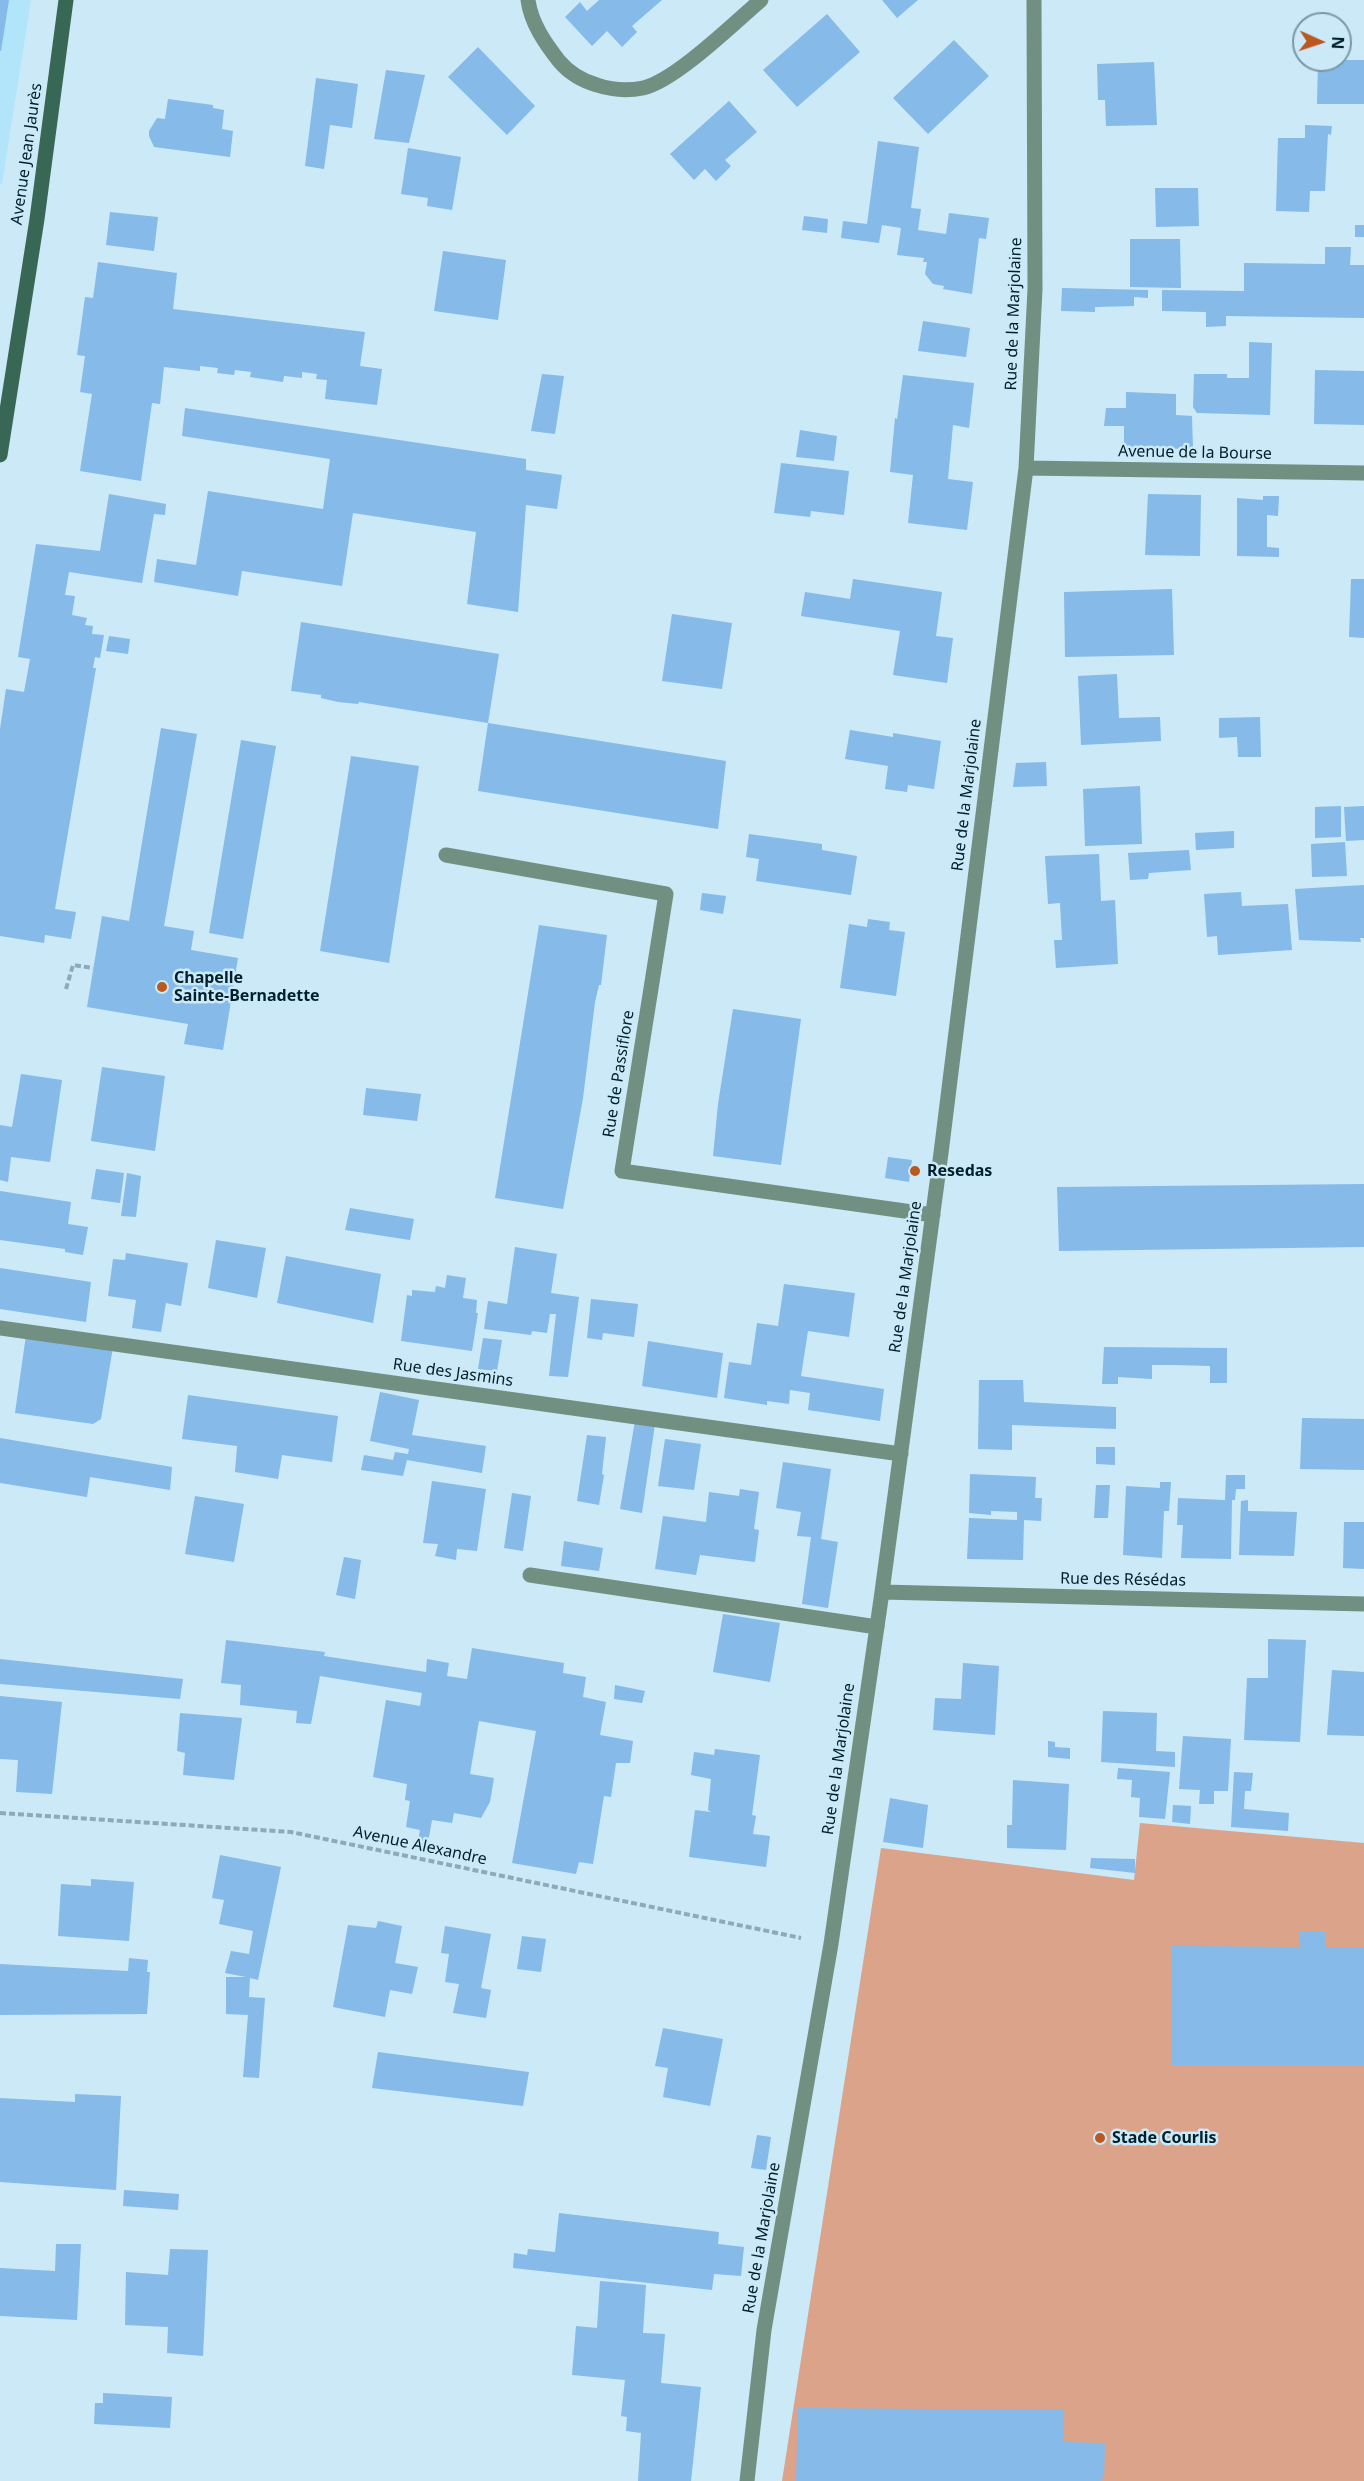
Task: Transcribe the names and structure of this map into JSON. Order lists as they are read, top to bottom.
{
  "streets": {
    "main road": ["Avenue Jean Jaurès"],
    "street": [
      "Rue de la Marjolaine",
      "Avenue de la Bourse",
      "Rue de Passiflore",
      "Rue des Jasmins",
      "Rue des Résédas"
    ],
    "path": ["Avenue Alexandre"]
  },
  "crossings": [
    ["Rue de la Marjolaine", "Avenue de la Bourse"],
    ["Rue de la Marjolaine", "Rue de Passiflore"],
    ["Rue de la Marjolaine", "Rue des Jasmins"],
    ["Rue de la Marjolaine", "Rue des Résédas"],
    ["Rue de la Marjolaine", "Avenue Alexandre"]
  ],
  "places": ["Chapelle Sainte-Bernadette", "Resedas", "Stade Courlis"],
  "north": "right"
}
